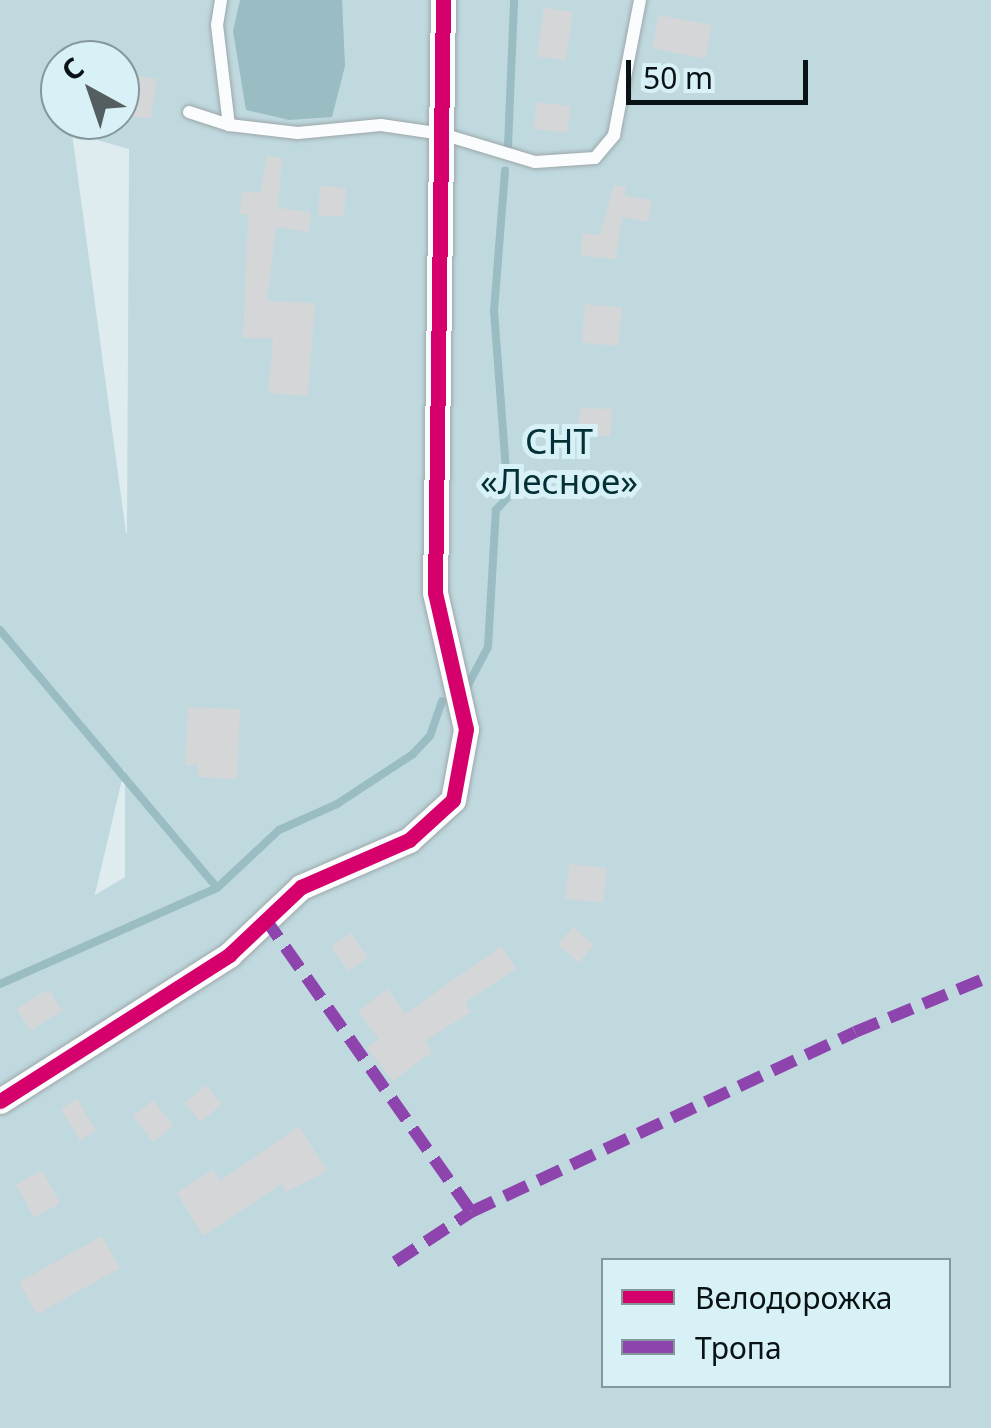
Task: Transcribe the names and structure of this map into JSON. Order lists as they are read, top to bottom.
{
  "parks": ["СНТ «Лесное»"],
  "legend": ["Велодорожка", "Тропа"],
  "scale_bar": "50 m",
  "north": "top left"
}
